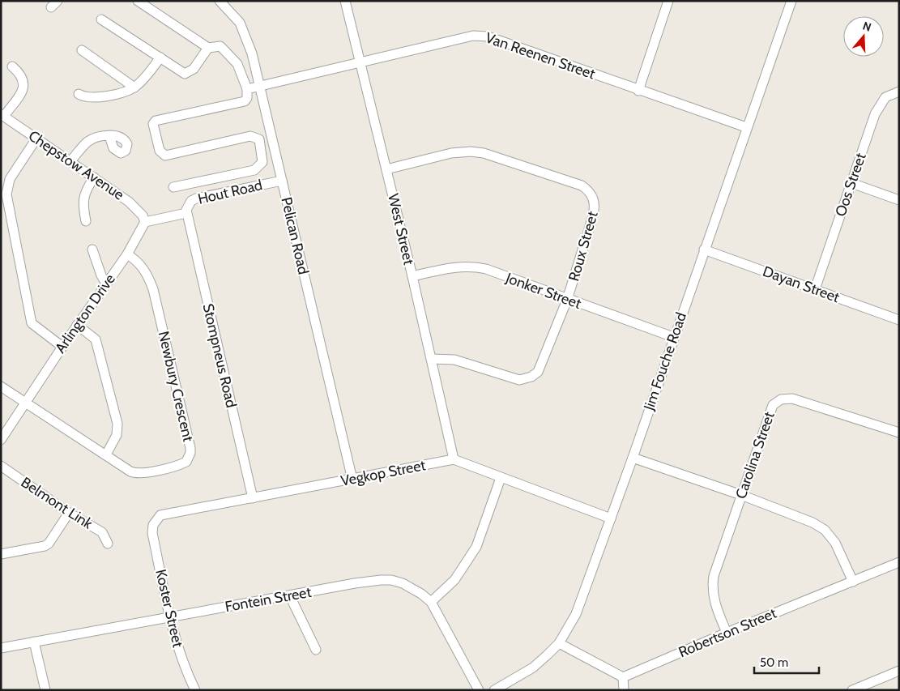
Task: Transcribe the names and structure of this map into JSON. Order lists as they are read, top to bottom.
{
  "streets": {
    "street": [
      "Van Reenen Street",
      "Chepstow Avenue",
      "Oos Street",
      "Hout Road",
      "West Street",
      "Pelican Road",
      "Roux Street",
      "Dayan Street",
      "Jonker Street",
      "Arlington Drive",
      "Stompneus Road",
      "Jim Fouche Road",
      "Newbury Crescent",
      "Carolina Street",
      "Vegkop Street",
      "Belmont Link",
      "Fontein Street",
      "Koster Street",
      "Robertson Street"
    ]
  },
  "crossings": [
    ["Van Reenen Street", "West Street"],
    ["Van Reenen Street", "Pelican Road"],
    ["Van Reenen Street", "Jim Fouche Road"],
    ["Chepstow Avenue", "Arlington Drive"],
    ["Oos Street", "Dayan Street"],
    ["Hout Road", "Pelican Road"],
    ["Hout Road", "Stompneus Road"],
    ["West Street", "Roux Street"],
    ["West Street", "Jonker Street"],
    ["West Street", "Vegkop Street"],
    ["Pelican Road", "Vegkop Street"],
    ["Roux Street", "Jonker Street"],
    ["Dayan Street", "Jim Fouche Road"],
    ["Jonker Street", "Jim Fouche Road"],
    ["Arlington Drive", "Newbury Crescent"],
    ["Stompneus Road", "Vegkop Street"],
    ["Carolina Street", "Robertson Street"],
    ["Vegkop Street", "Koster Street"],
    ["Fontein Street", "Koster Street"]
  ],
  "scale_bar": "50 m",
  "north": "top"
}
